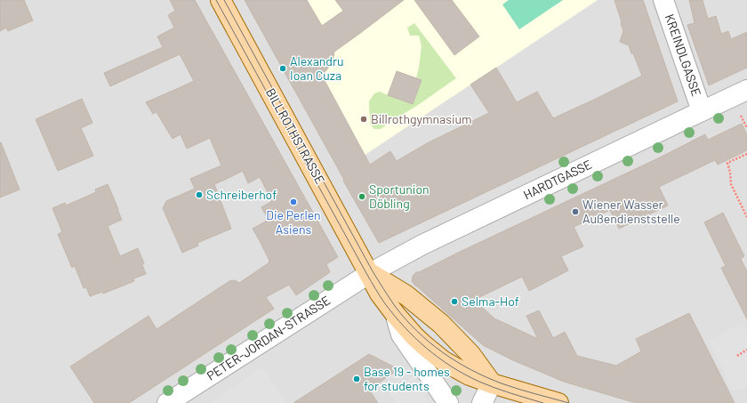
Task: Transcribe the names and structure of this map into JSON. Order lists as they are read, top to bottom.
{
  "streets": {
    "main road": ["BILLROTHSTRASSE"],
    "street": ["KREINDLGASSE", "HARDTGASSE", "PETER-JORDAN-STRASSE"]
  },
  "crossings": [
    ["KREINDLGASSE", "HARDTGASSE"],
    ["BILLROTHSTRASSE", "HARDTGASSE"],
    ["BILLROTHSTRASSE", "PETER-JORDAN-STRASSE"],
    ["HARDTGASSE", "PETER-JORDAN-STRASSE"]
  ],
  "places": [
    "Alexandru Ioan Cuza",
    "Billrothgymnasium",
    "Schreiberhof",
    "Sportunion Döbling",
    "Die Perlen Asiens",
    "Wiener Wasser Außendienststelle",
    "Selma-Hof",
    "Base 19 - homes for students"
  ]
}
